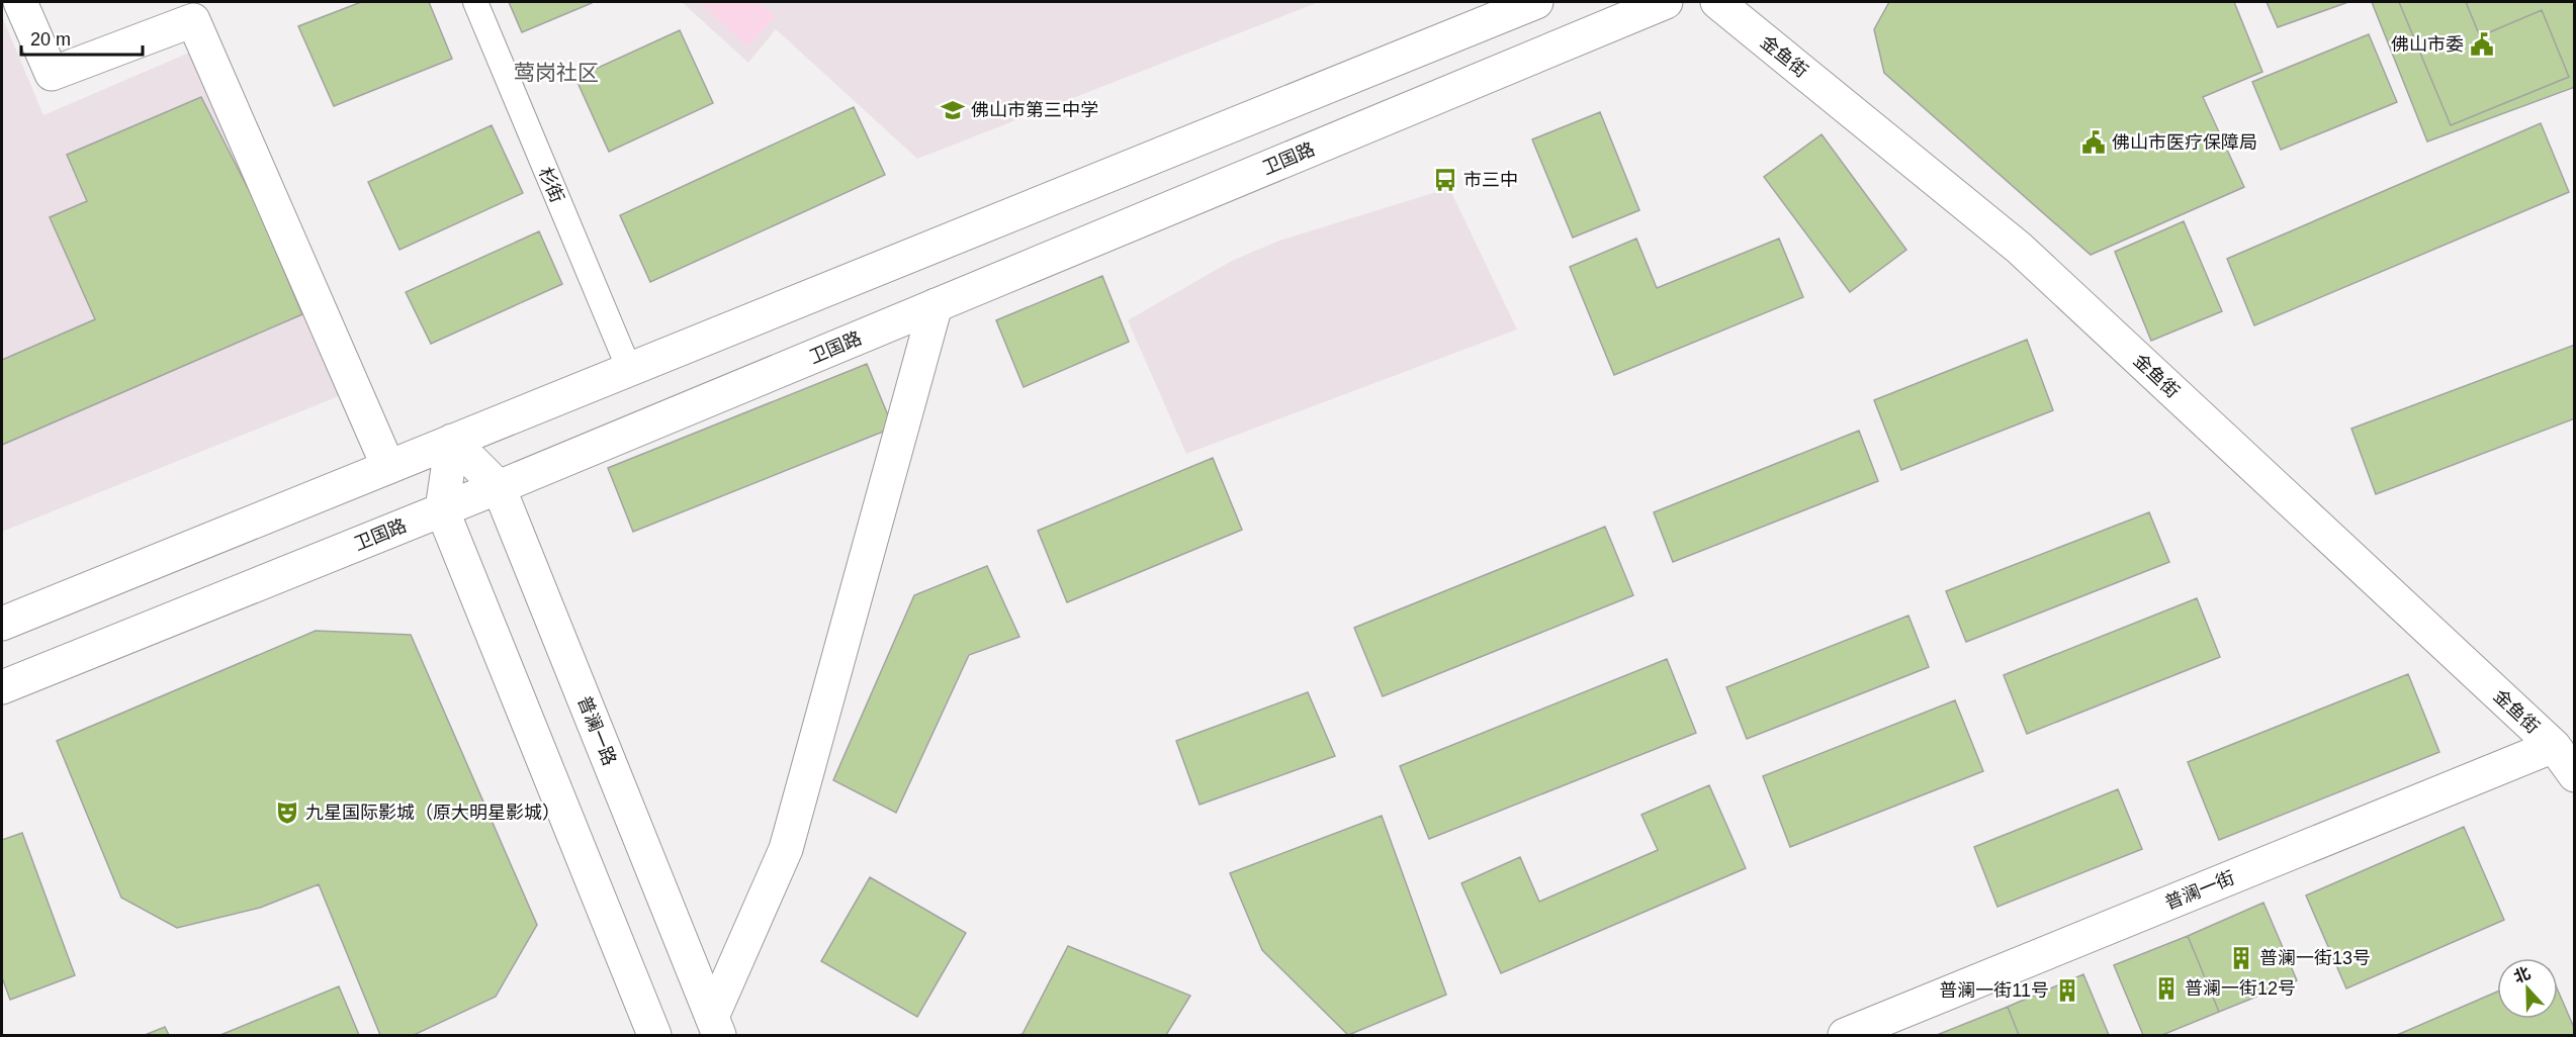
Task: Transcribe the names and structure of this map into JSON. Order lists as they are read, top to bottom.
{
  "streets": {
    "main road": [
      "金鱼街",
      "卫国路",
      "普澜一路",
      "普澜一街"
    ],
    "lane": ["杉街"]
  },
  "crossings": [
    ["金鱼街", "普澜一街"],
    ["卫国路", "普澜一路"]
  ],
  "districts": ["莺岗社区"],
  "places": {
    "public building": ["佛山市委", "佛山市医疗保障局"],
    "school or university": ["佛山市第三中学"],
    "bus stop": ["市三中"],
    "theatre": ["九星国际影城（原大明星影城）"],
    "building": ["普澜一街13号", "普澜一街12号", "普澜一街11号"]
  },
  "scale_bar": "20 m",
  "north": "top"
}
